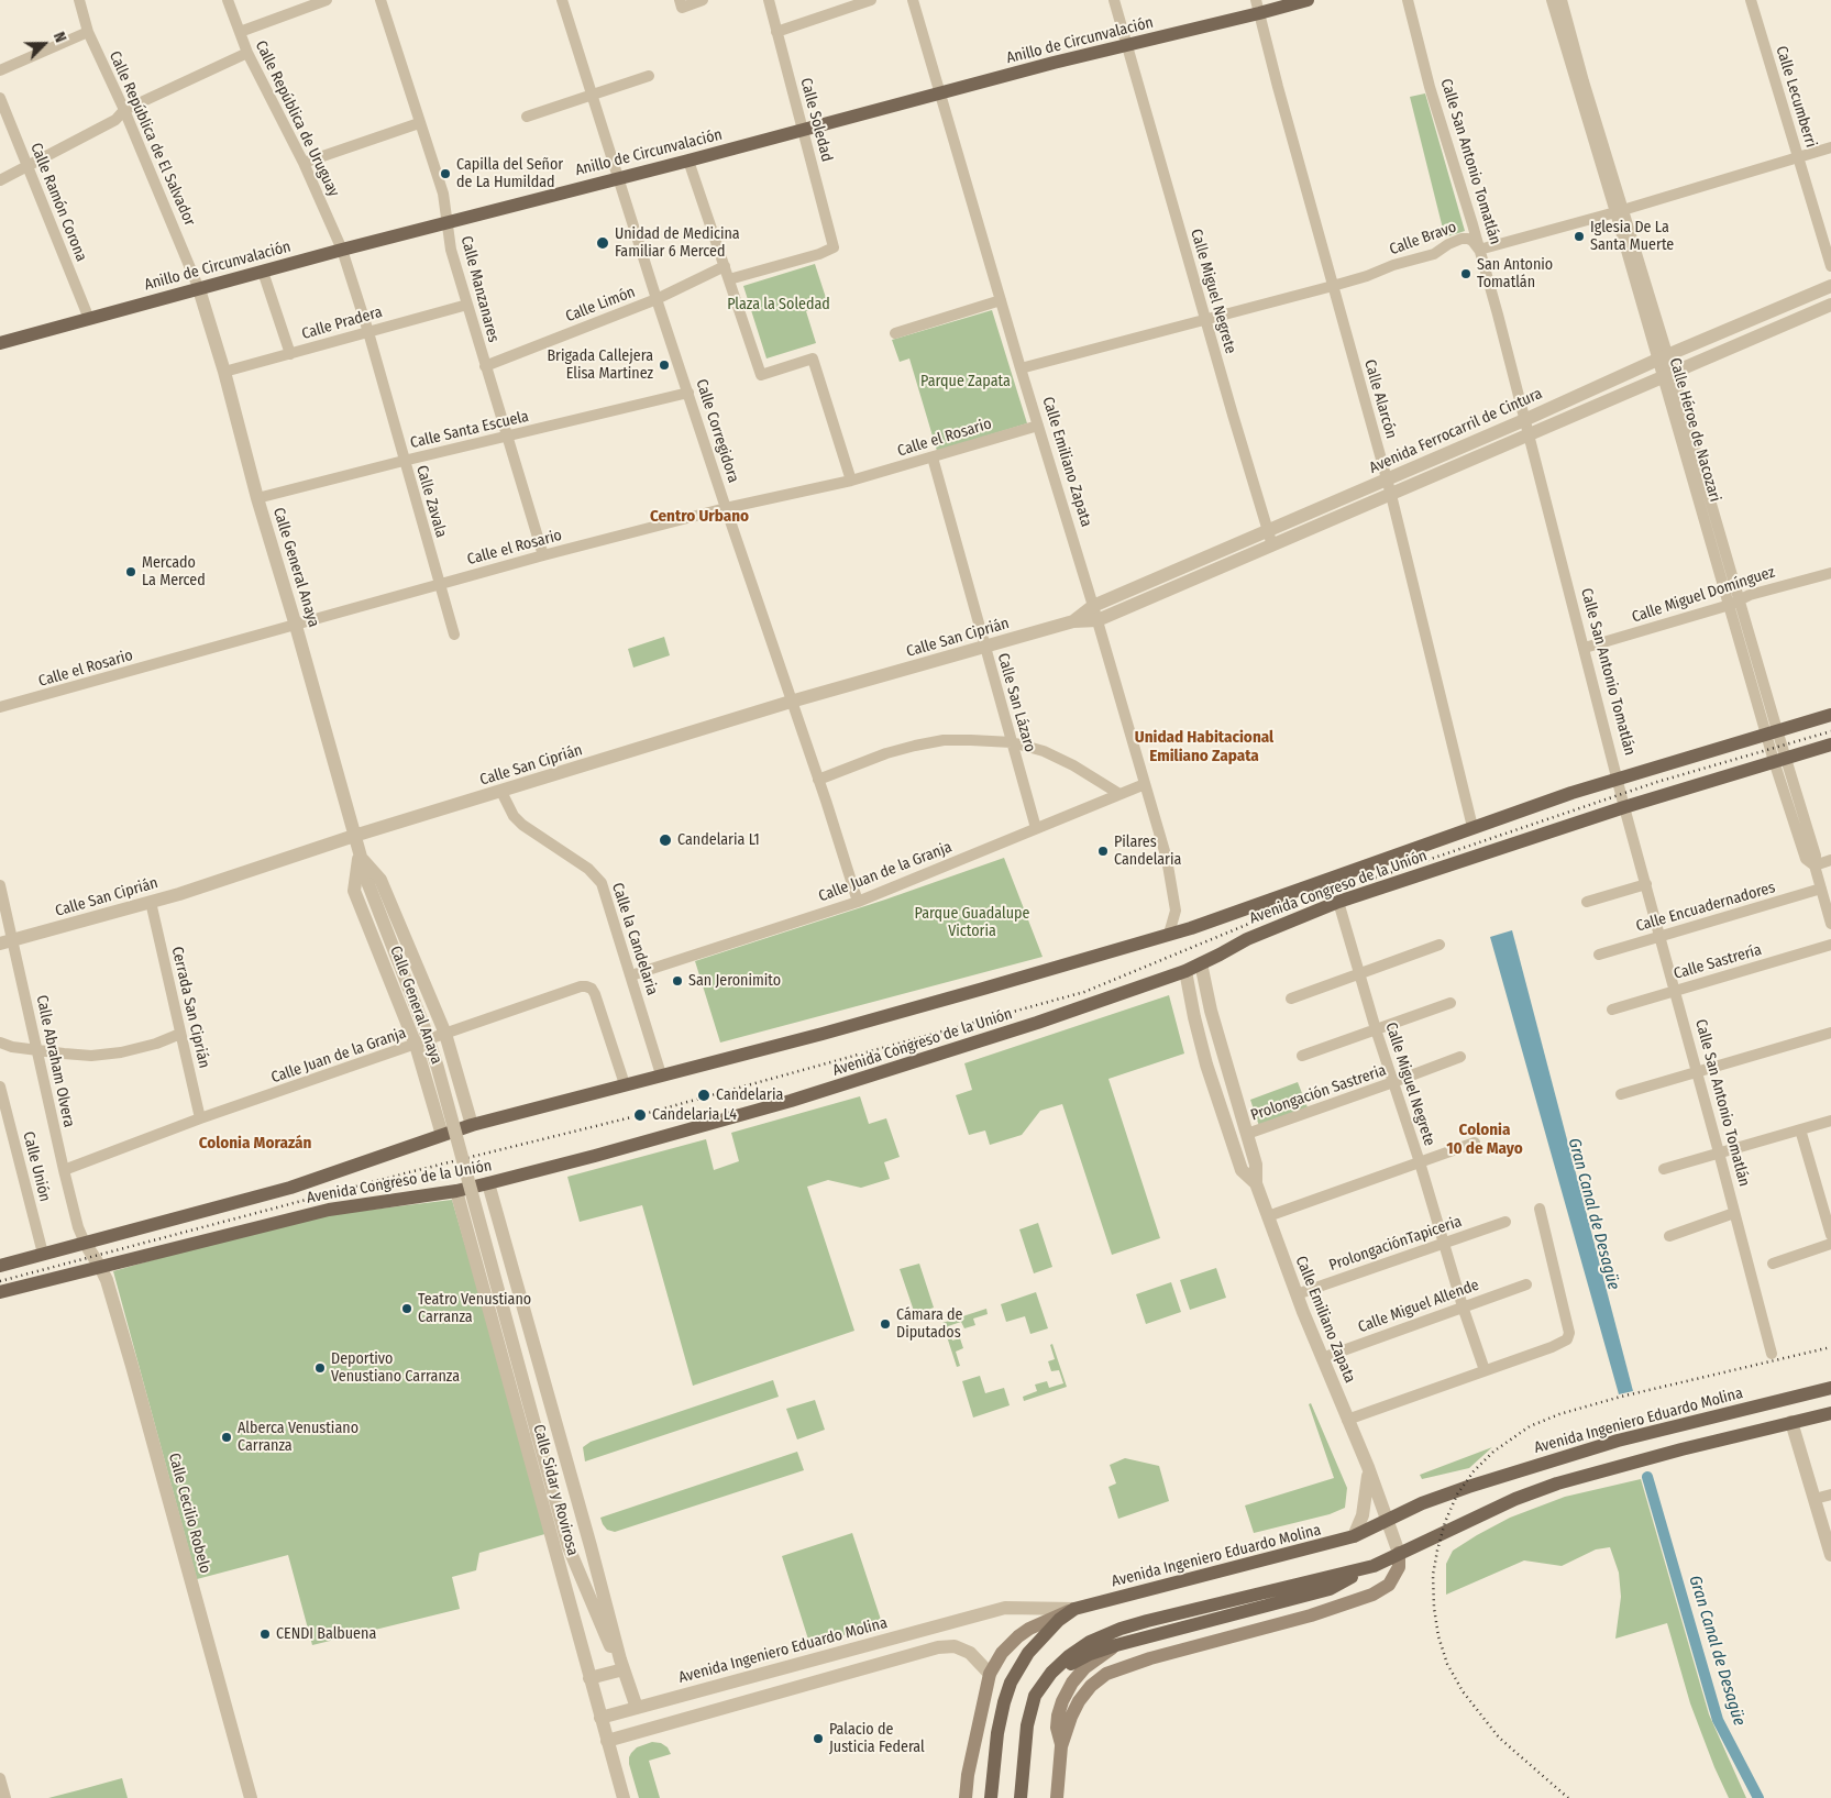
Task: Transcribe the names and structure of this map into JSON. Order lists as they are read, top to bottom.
{
  "streets": {
    "main road": ["Anillo de Circunvalación", "Avenida Congreso de la Unión", "Avenida Ingeniero Eduardo Molina"],
    "street": [
      "Calle Lecumberri",
      "Calle República de Uruguay",
      "Calle Soledad",
      "Calle República de El Salvador",
      "Calle San Antonio Tomatlán",
      "Calle Ramón Corona",
      "Calle Bravo",
      "Calle Manzanares",
      "Calle Miguel Negrete",
      "Calle Limón",
      "Calle Pradera",
      "Calle Alarcón",
      "Calle Santa Escuela",
      "Calle Héroe de Nacozari",
      "Calle Corregidora",
      "Avenida Ferrocarril de Cintura",
      "Calle el Rosario",
      "Calle Emiliano Zapata",
      "Calle Zavala",
      "Calle General Anaya",
      "Calle Miguel Domínguez",
      "Calle San Ciprián",
      "Calle San Lázaro",
      "Calle Juan de la Granja",
      "Calle Encuadernadores",
      "Calle la Candelaria",
      "Calle Sastrería",
      "Cerrada San Ciprián",
      "Calle Abraham Olvera",
      "Prolongación Sastreria",
      "Calle Unión",
      "ProlongaciónTapiceria",
      "Calle Miguel Allende",
      "Calle Sidar y Rovirosa",
      "Calle Cecilio Robelo"
    ]
  },
  "crossings": [
    ["Anillo de Circunvalación", "Calle República de Uruguay"],
    ["Anillo de Circunvalación", "Calle Soledad"],
    ["Anillo de Circunvalación", "Calle República de El Salvador"],
    ["Anillo de Circunvalación", "Calle Ramón Corona"],
    ["Anillo de Circunvalación", "Calle Manzanares"],
    ["Anillo de Circunvalación", "Calle Miguel Negrete"],
    ["Anillo de Circunvalación", "Calle Alarcón"],
    ["Anillo de Circunvalación", "Calle Corregidora"],
    ["Anillo de Circunvalación", "Calle Emiliano Zapata"],
    ["Anillo de Circunvalación", "Calle Zavala"],
    ["Anillo de Circunvalación", "Calle General Anaya"],
    ["Calle República de Uruguay", "Calle Zavala"],
    ["Calle República de El Salvador", "Calle General Anaya"],
    ["Calle San Antonio Tomatlán", "Calle Bravo"],
    ["Calle San Antonio Tomatlán", "Avenida Ferrocarril de Cintura"],
    ["Calle San Antonio Tomatlán", "Calle Miguel Domínguez"],
    ["Calle San Antonio Tomatlán", "Avenida Congreso de la Unión"],
    ["Calle San Antonio Tomatlán", "Calle Encuadernadores"],
    ["Calle San Antonio Tomatlán", "Calle Sastrería"],
    ["Calle Bravo", "Calle Miguel Negrete"],
    ["Calle Bravo", "Calle Alarcón"],
    ["Calle Bravo", "Calle Emiliano Zapata"],
    ["Calle Manzanares", "Calle Limón"],
    ["Calle Manzanares", "Calle Pradera"],
    ["Calle Manzanares", "Calle Santa Escuela"],
    ["Calle Manzanares", "Calle el Rosario"],
    ["Calle Miguel Negrete", "Avenida Ferrocarril de Cintura"],
    ["Calle Miguel Negrete", "Avenida Congreso de la Unión"],
    ["Calle Miguel Negrete", "Prolongación Sastreria"],
    ["Calle Miguel Negrete", "ProlongaciónTapiceria"],
    ["Calle Miguel Negrete", "Calle Miguel Allende"],
    ["Calle Limón", "Calle Corregidora"],
    ["Calle Pradera", "Calle Zavala"],
    ["Calle Pradera", "Calle General Anaya"],
    ["Calle Alarcón", "Avenida Ferrocarril de Cintura"],
    ["Calle Alarcón", "Avenida Congreso de la Unión"],
    ["Calle Santa Escuela", "Calle Corregidora"],
    ["Calle Santa Escuela", "Calle Zavala"],
    ["Calle Santa Escuela", "Calle General Anaya"],
    ["Calle Héroe de Nacozari", "Avenida Ferrocarril de Cintura"],
    ["Calle Héroe de Nacozari", "Calle Miguel Domínguez"],
    ["Calle Héroe de Nacozari", "Avenida Congreso de la Unión"],
    ["Calle Héroe de Nacozari", "Calle Encuadernadores"],
    ["Calle Corregidora", "Calle el Rosario"],
    ["Calle Corregidora", "Calle San Ciprián"],
    ["Calle Corregidora", "Calle Juan de la Granja"],
    ["Avenida Ferrocarril de Cintura", "Calle Emiliano Zapata"],
    ["Avenida Ferrocarril de Cintura", "Calle San Ciprián"],
    ["Calle el Rosario", "Calle Emiliano Zapata"],
    ["Calle el Rosario", "Calle Zavala"],
    ["Calle el Rosario", "Calle General Anaya"],
    ["Calle el Rosario", "Calle San Lázaro"],
    ["Calle Emiliano Zapata", "Calle San Ciprián"],
    ["Calle Emiliano Zapata", "Calle Juan de la Granja"],
    ["Calle Emiliano Zapata", "Avenida Congreso de la Unión"],
    ["Calle Emiliano Zapata", "Prolongación Sastreria"],
    ["Calle Emiliano Zapata", "ProlongaciónTapiceria"],
    ["Calle Emiliano Zapata", "Calle Miguel Allende"],
    ["Calle Emiliano Zapata", "Avenida Ingeniero Eduardo Molina"],
    ["Calle General Anaya", "Calle San Ciprián"],
    ["Calle General Anaya", "Calle Juan de la Granja"],
    ["Calle General Anaya", "Avenida Congreso de la Unión"],
    ["Calle General Anaya", "Calle Sidar y Rovirosa"],
    ["Calle San Ciprián", "Calle San Lázaro"],
    ["Calle San Ciprián", "Calle la Candelaria"],
    ["Calle San Ciprián", "Cerrada San Ciprián"],
    ["Calle San Ciprián", "Calle Abraham Olvera"],
    ["Calle San Lázaro", "Calle Juan de la Granja"],
    ["Calle Juan de la Granja", "Avenida Congreso de la Unión"],
    ["Calle Juan de la Granja", "Calle la Candelaria"],
    ["Calle Juan de la Granja", "Cerrada San Ciprián"],
    ["Calle Juan de la Granja", "Calle Abraham Olvera"],
    ["Avenida Congreso de la Unión", "Calle la Candelaria"],
    ["Avenida Congreso de la Unión", "Calle Abraham Olvera"],
    ["Avenida Congreso de la Unión", "Calle Unión"],
    ["Avenida Congreso de la Unión", "Calle Sidar y Rovirosa"],
    ["Avenida Congreso de la Unión", "Calle Cecilio Robelo"],
    ["Calle Abraham Olvera", "Calle Cecilio Robelo"],
    ["Avenida Ingeniero Eduardo Molina", "Calle Sidar y Rovirosa"]
  ],
  "districts": [
    "Centro Urbano",
    "Unidad Habitacional Emiliano Zapata",
    "Colonia 10 de Mayo",
    "Colonia Morazán"
  ],
  "water": ["Gran Canal de Desagüe"],
  "parks": ["Plaza la Soledad", "Parque Zapata", "Parque Guadalupe Victoria"],
  "places": [
    "Capilla del Señor de La Humildad",
    "Iglesia De La Santa Muerte",
    "Unidad de Medicina Familiar 6 Merced",
    "San Antonio Tomatlán",
    "Brigada Callejera Elisa Martinez",
    "Mercado La Merced",
    "Candelaria L1",
    "Pilares Candelaria",
    "San Jeronimito",
    "Candelaria",
    "Candelaria L4",
    "Teatro Venustiano Carranza",
    "Cámara de Diputados",
    "Deportivo Venustiano Carranza",
    "Alberca Venustiano Carranza",
    "CENDI Balbuena",
    "Palacio de Justicia Federal"
  ],
  "north": "top right"
}
